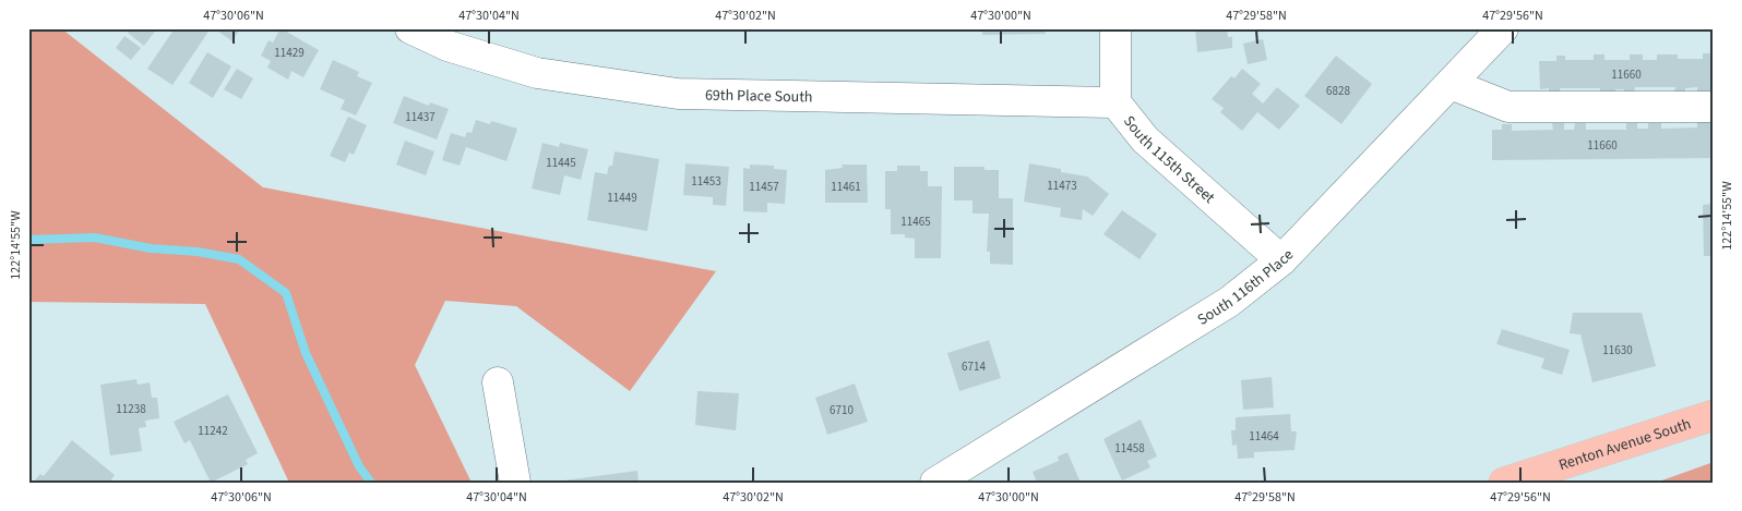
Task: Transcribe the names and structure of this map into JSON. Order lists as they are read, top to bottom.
{
  "streets": {
    "main road": ["Renton Avenue South"],
    "street": ["69th Place South", "South 115th Street", "South 116th Place"]
  },
  "crossings": [
    ["69th Place South", "South 115th Street"],
    ["South 115th Street", "South 116th Place"]
  ],
  "house_numbers": [
    "11429",
    "11660",
    "6828",
    "11437",
    "11660",
    "11445",
    "11453",
    "11473",
    "11457",
    "11461",
    "11449",
    "11465",
    "11630",
    "6714",
    "11238",
    "6710",
    "11242",
    "11464",
    "11458"
  ],
  "coordinates": [
    "47°30'06\"N",
    "47°30'04\"N",
    "47°30'02\"N",
    "47°30'00\"N",
    "47°29'58\"N",
    "47°29'56\"N",
    "122°14'55\"W"
  ]
}
